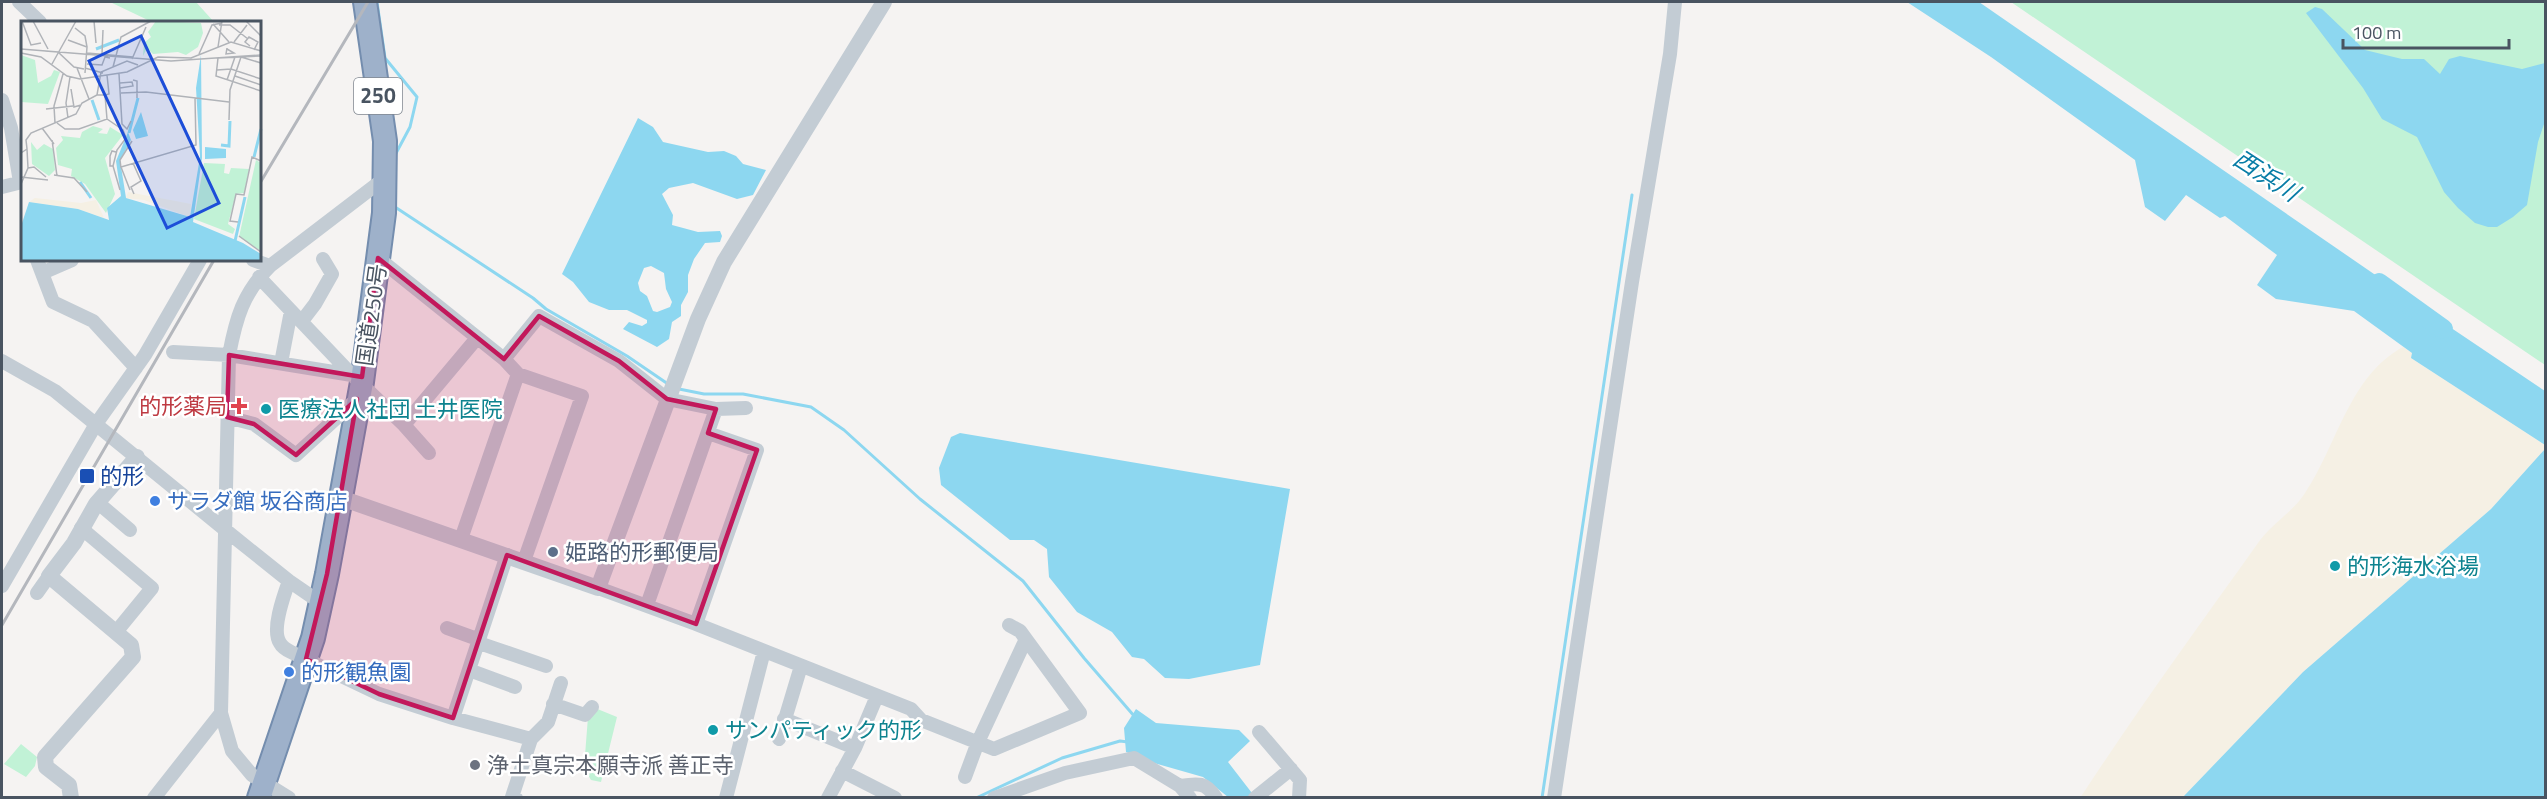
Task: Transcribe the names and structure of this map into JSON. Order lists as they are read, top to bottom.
{
  "streets": {
    "highway": ["250", "国道250号"]
  },
  "water": ["西浜川"],
  "places": {
    "health": ["的形薬局"],
    "other": [
      "医療法人社団 土井医院",
      "サラダ館 坂谷商店",
      "姫路的形郵便局",
      "的形海水浴場",
      "的形観魚園",
      "サンパティック的形",
      "浄土真宗本願寺派 善正寺"
    ],
    "transit": ["的形"]
  },
  "scale_bar": "100 m"
}
